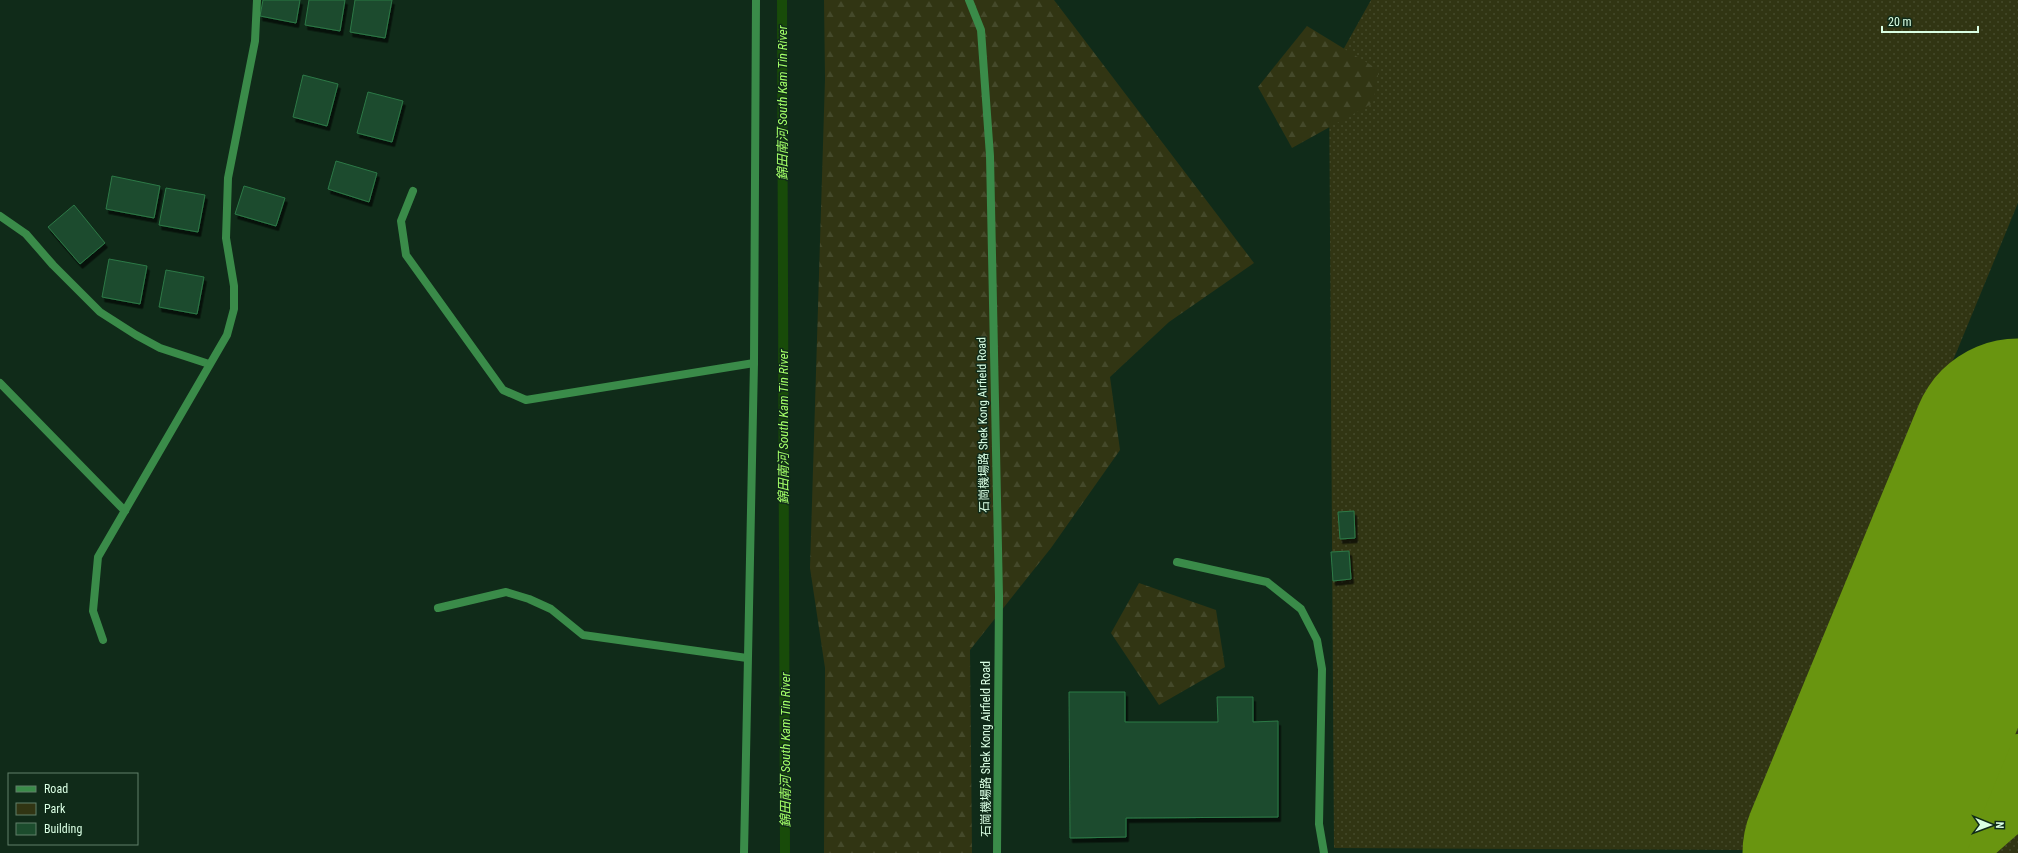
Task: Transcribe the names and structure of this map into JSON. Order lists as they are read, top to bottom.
{
  "streets": {
    "street": ["石崗機場路 Shek Kong Airfield Road"]
  },
  "water": ["錦田南河 South Kam Tin River"],
  "legend": ["Road", "Park", "Building"],
  "scale_bar": "20 m",
  "north": "right"
}
